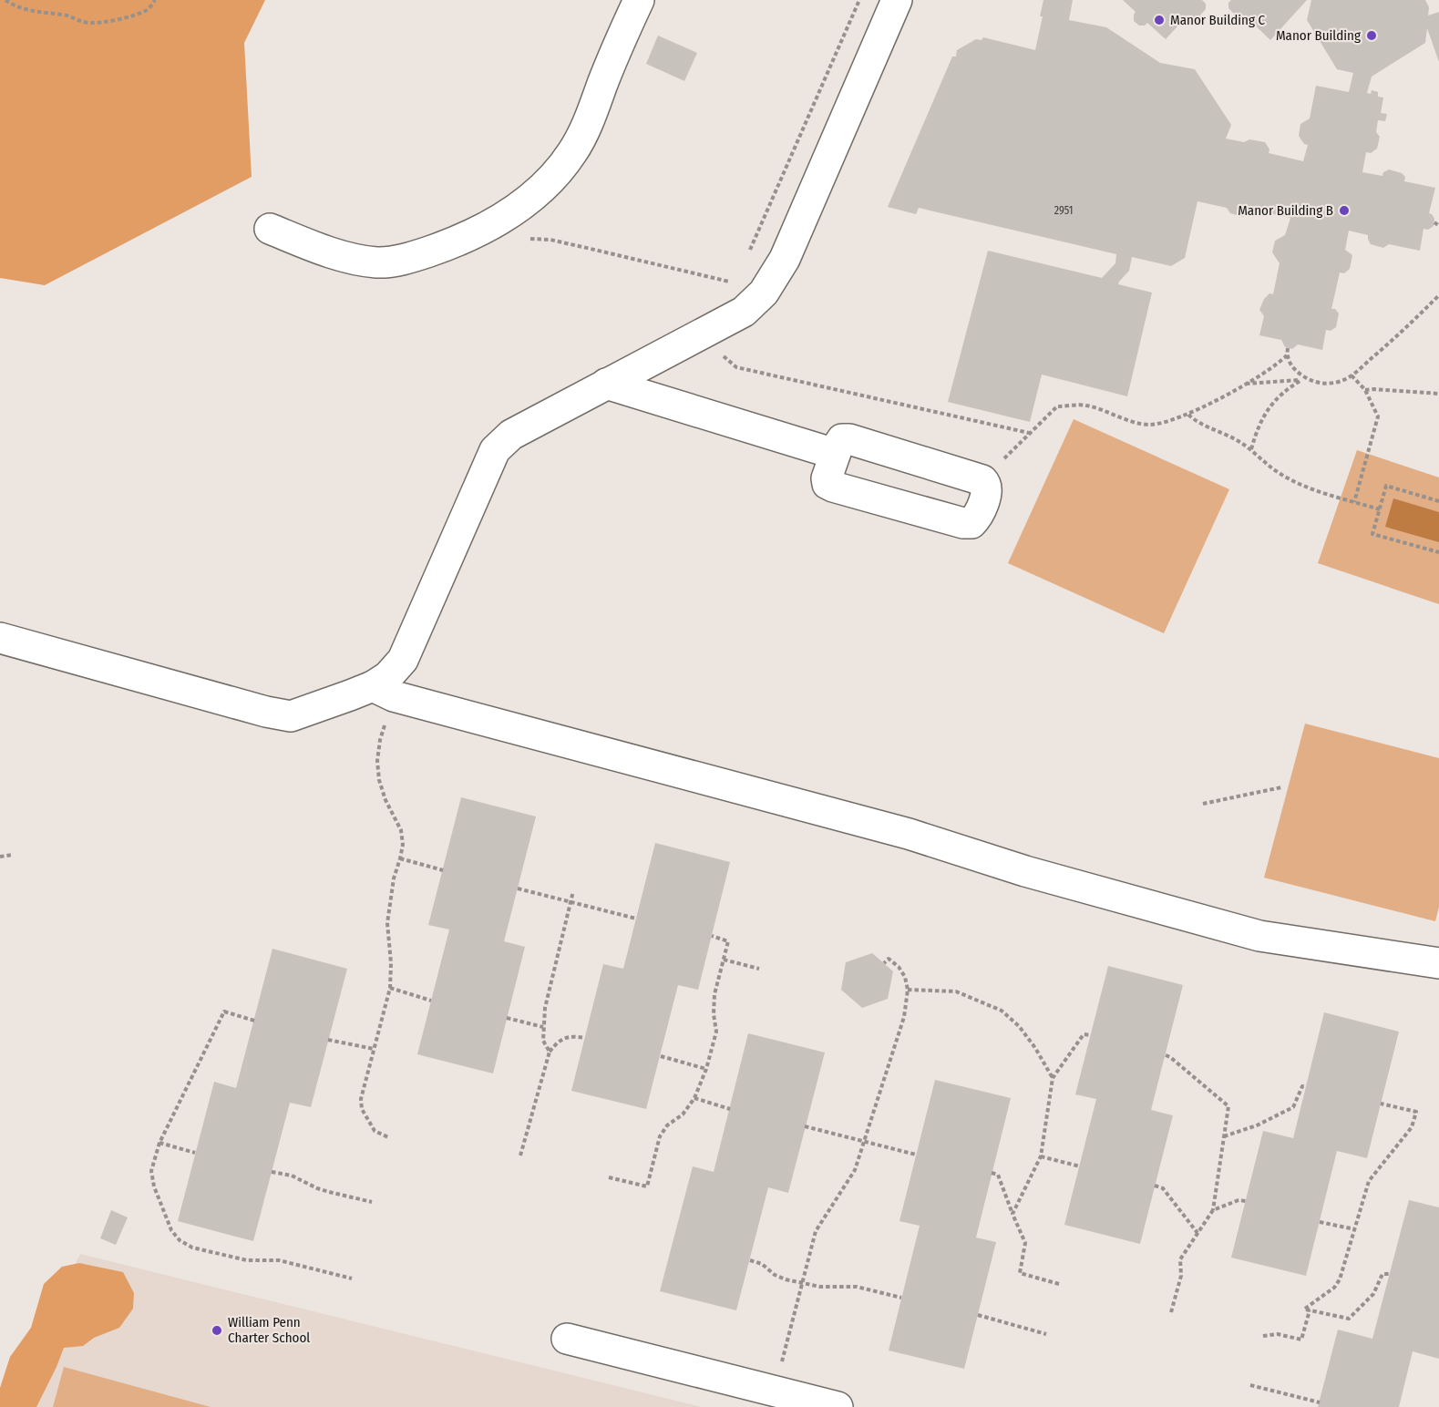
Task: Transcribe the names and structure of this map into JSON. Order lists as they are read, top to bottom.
{
  "places": [
    "Manor Building C",
    "Manor Building",
    "Manor Building B",
    "William Penn Charter School"
  ],
  "house_numbers": ["2951"]
}
